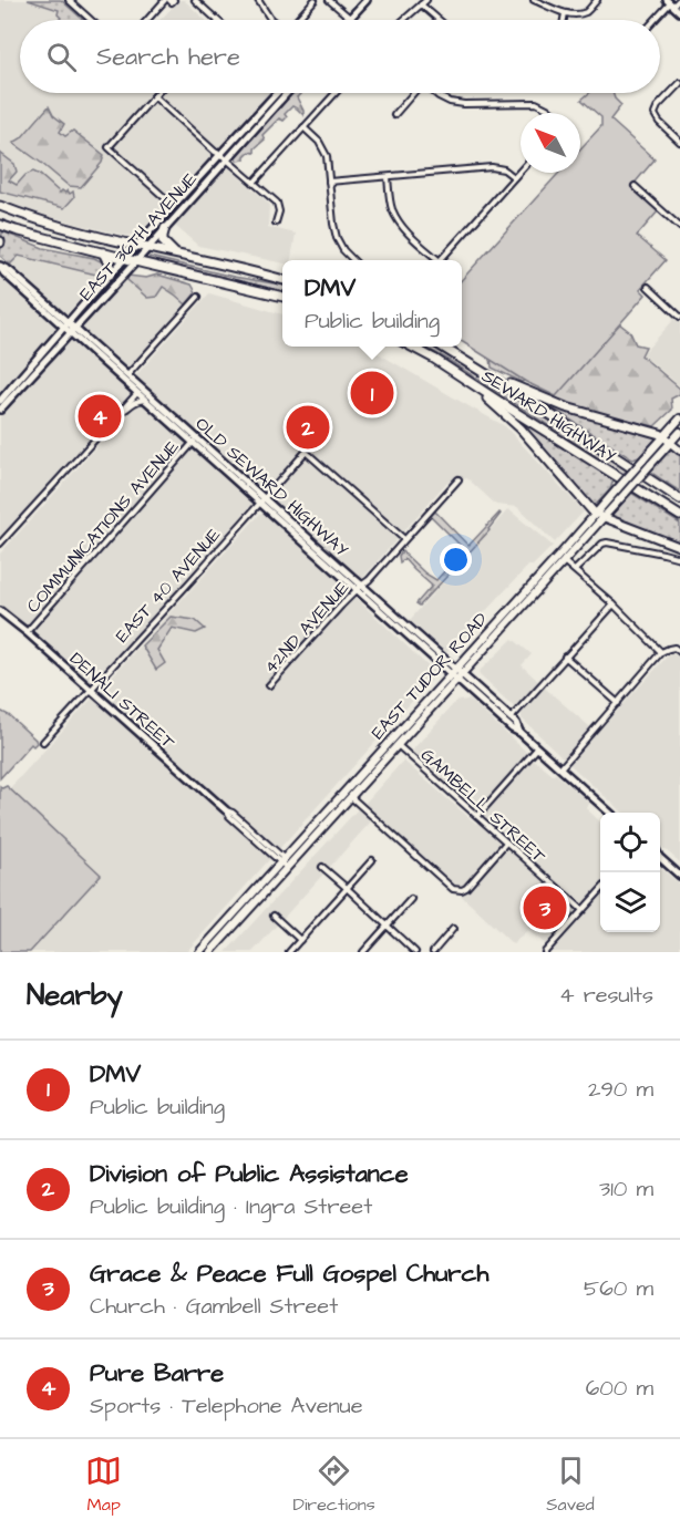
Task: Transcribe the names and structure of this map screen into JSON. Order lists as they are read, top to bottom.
{
  "streets": {
    "highway": ["SEWARD HIGHWAY"],
    "main road": [
      "EAST 36TH AVENUE",
      "OLD SEWARD HIGHWAY",
      "EAST TUDOR ROAD",
      "DENALI STREET"
    ],
    "street": [
      "COMMUNICATIONS AVENUE",
      "EAST 40 AVENUE",
      "42ND AVENUE",
      "GAMBELL STREET"
    ]
  },
  "crossings": [
    ["EAST 36TH AVENUE", "OLD SEWARD HIGHWAY"],
    ["OLD SEWARD HIGHWAY", "COMMUNICATIONS AVENUE"],
    ["OLD SEWARD HIGHWAY", "EAST 40 AVENUE"],
    ["OLD SEWARD HIGHWAY", "42ND AVENUE"],
    ["OLD SEWARD HIGHWAY", "EAST TUDOR ROAD"],
    ["COMMUNICATIONS AVENUE", "DENALI STREET"],
    ["EAST 40 AVENUE", "42ND AVENUE"],
    ["EAST 40 AVENUE", "DENALI STREET"],
    ["EAST TUDOR ROAD", "DENALI STREET"],
    ["EAST TUDOR ROAD", "GAMBELL STREET"]
  ],
  "north": "top left",
  "page": {
    "search": "Search here",
    "popup": ["DMV", "Public building"],
    "pins": [
      "1",
      "4",
      "2",
      "3"
    ],
    "heading": ["Nearby", "4 results"],
    "list": [
      {
        "mark": "1",
        "name": "DMV",
        "note": "Public building",
        "value": "290 m"
      },
      {
        "mark": "2",
        "name": "Division of Public Assistance",
        "note": "Public building · Ingra Street",
        "value": "310 m"
      },
      {
        "mark": "3",
        "name": "Grace & Peace Full Gospel Church",
        "note": "Church · Gambell Street",
        "value": "560 m"
      },
      {
        "mark": "4",
        "name": "Pure Barre",
        "note": "Sports · Telephone Avenue",
        "value": "600 m"
      }
    ],
    "nav": ["Map", "Directions", "Saved"]
  }
}
